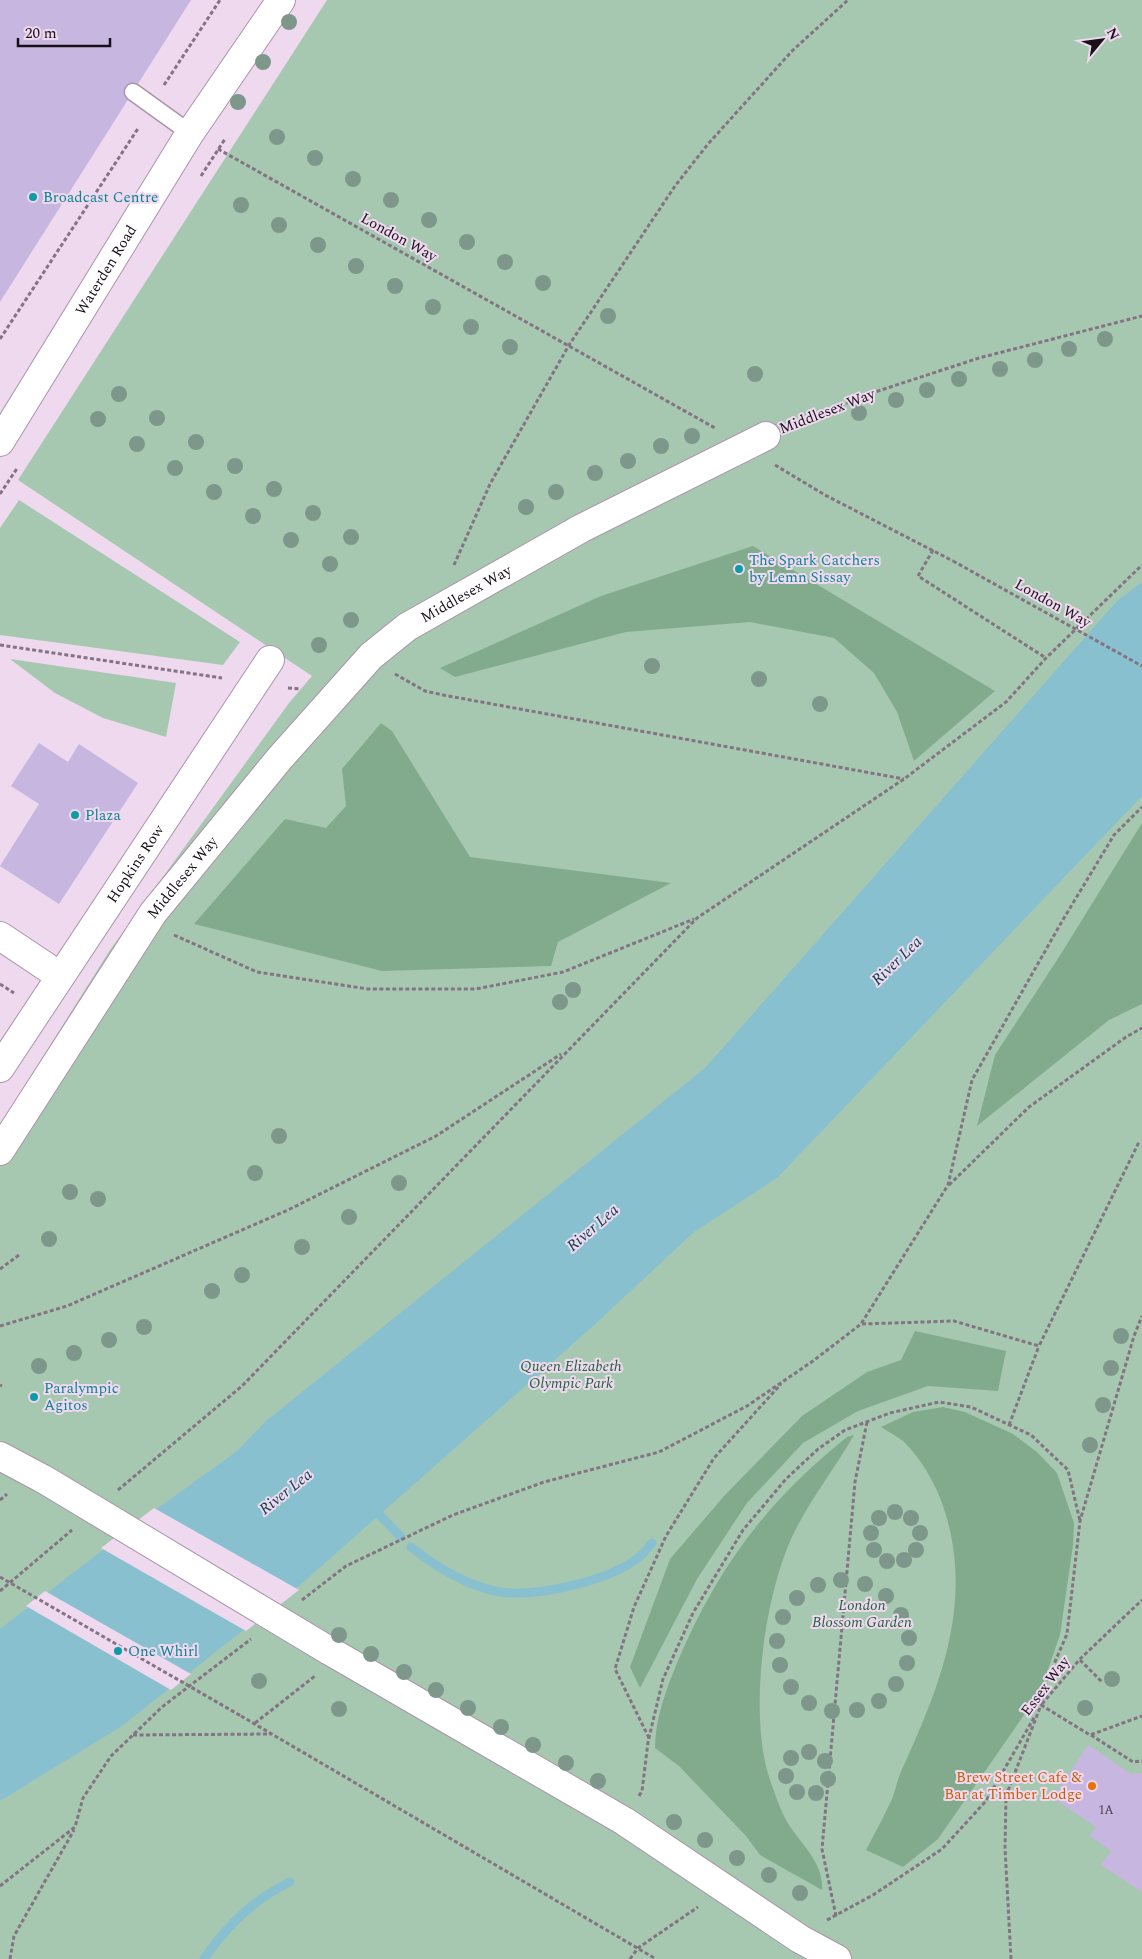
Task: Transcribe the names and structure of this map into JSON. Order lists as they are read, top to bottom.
{
  "streets": {
    "street": ["Waterden Road", "Middlesex Way", "Hopkins Row"],
    "path": ["London Way", "Essex Way"]
  },
  "water": ["River Lea"],
  "parks": ["Queen Elizabeth Olympic Park", "London Blossom Garden"],
  "places": [
    "Broadcast Centre",
    "The Spark Catchers by Lemn Sissay",
    "Plaza",
    "Paralympic Agitos",
    "One Whirl",
    "Brew Street Cafe & Bar at Timber Lodge"
  ],
  "house_numbers": ["1A"],
  "scale_bar": "20 m",
  "north": "top right"
}
